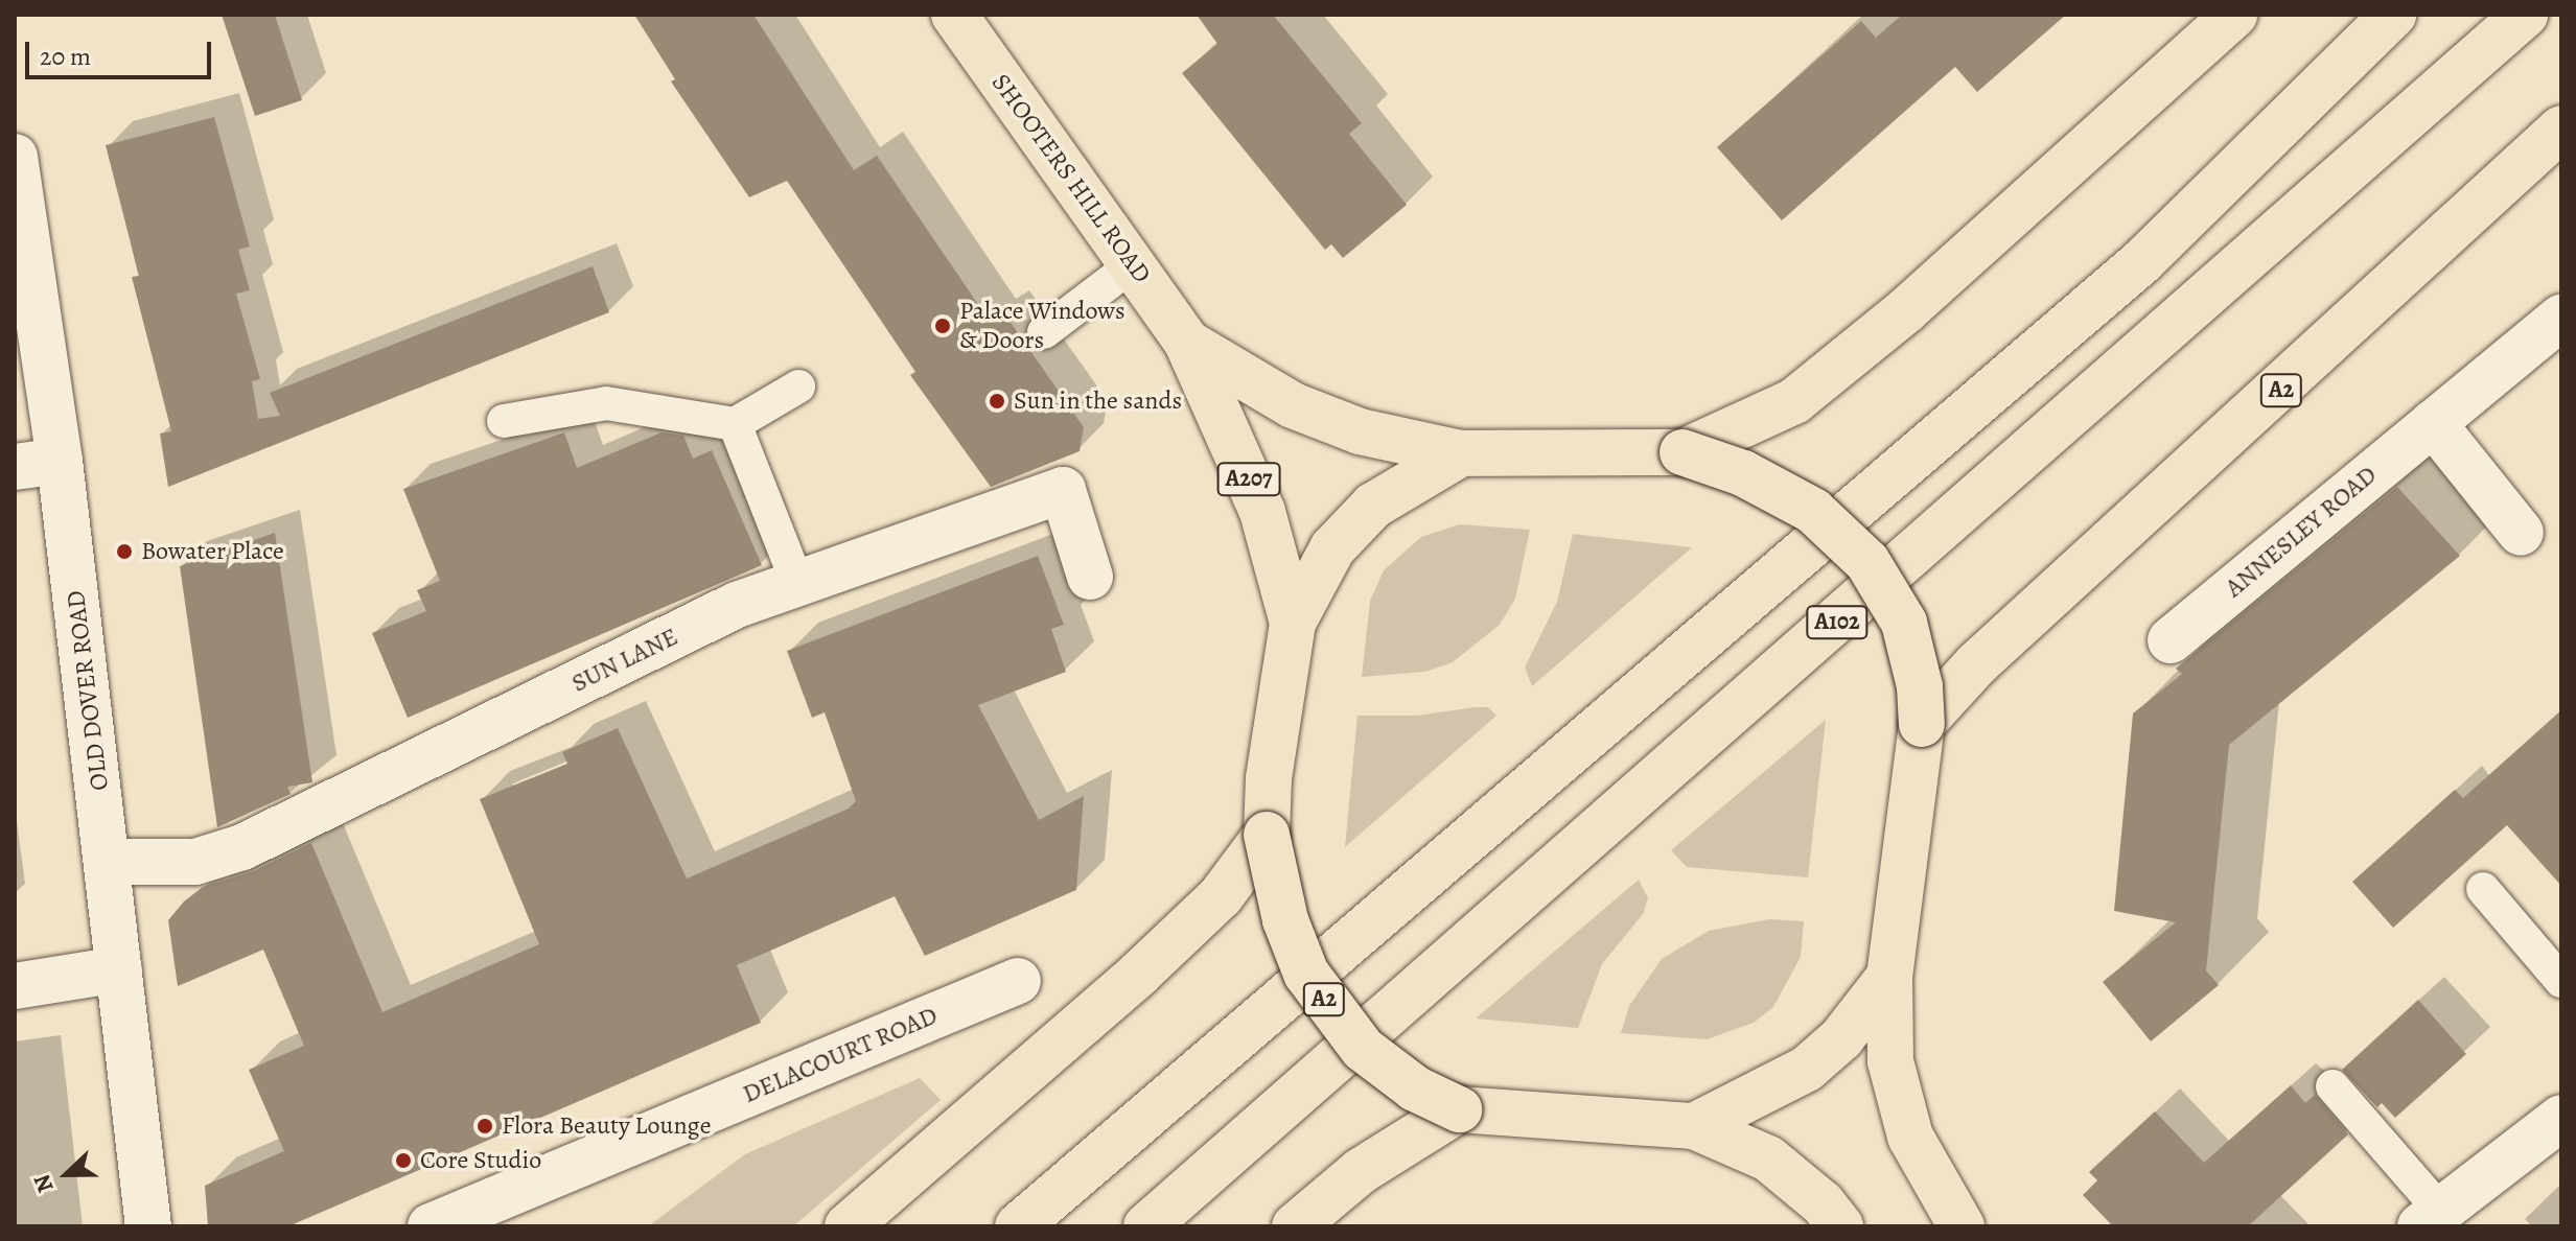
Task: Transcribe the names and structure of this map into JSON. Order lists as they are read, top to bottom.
{
  "streets": {
    "main road": [
      "SHOOTERS HILL ROAD",
      "A2",
      "A207",
      "A102"
    ],
    "street": [
      "ANNESLEY ROAD",
      "SUN LANE",
      "OLD DOVER ROAD",
      "DELACOURT ROAD"
    ]
  },
  "crossings": [
    ["SHOOTERS HILL ROAD", "A2"],
    ["SUN LANE", "OLD DOVER ROAD"]
  ],
  "places": [
    "Palace Windows & Doors",
    "Sun in the sands",
    "Bowater Place",
    "Flora Beauty Lounge",
    "Core Studio"
  ],
  "scale_bar": "20 m",
  "north": "left"
}
